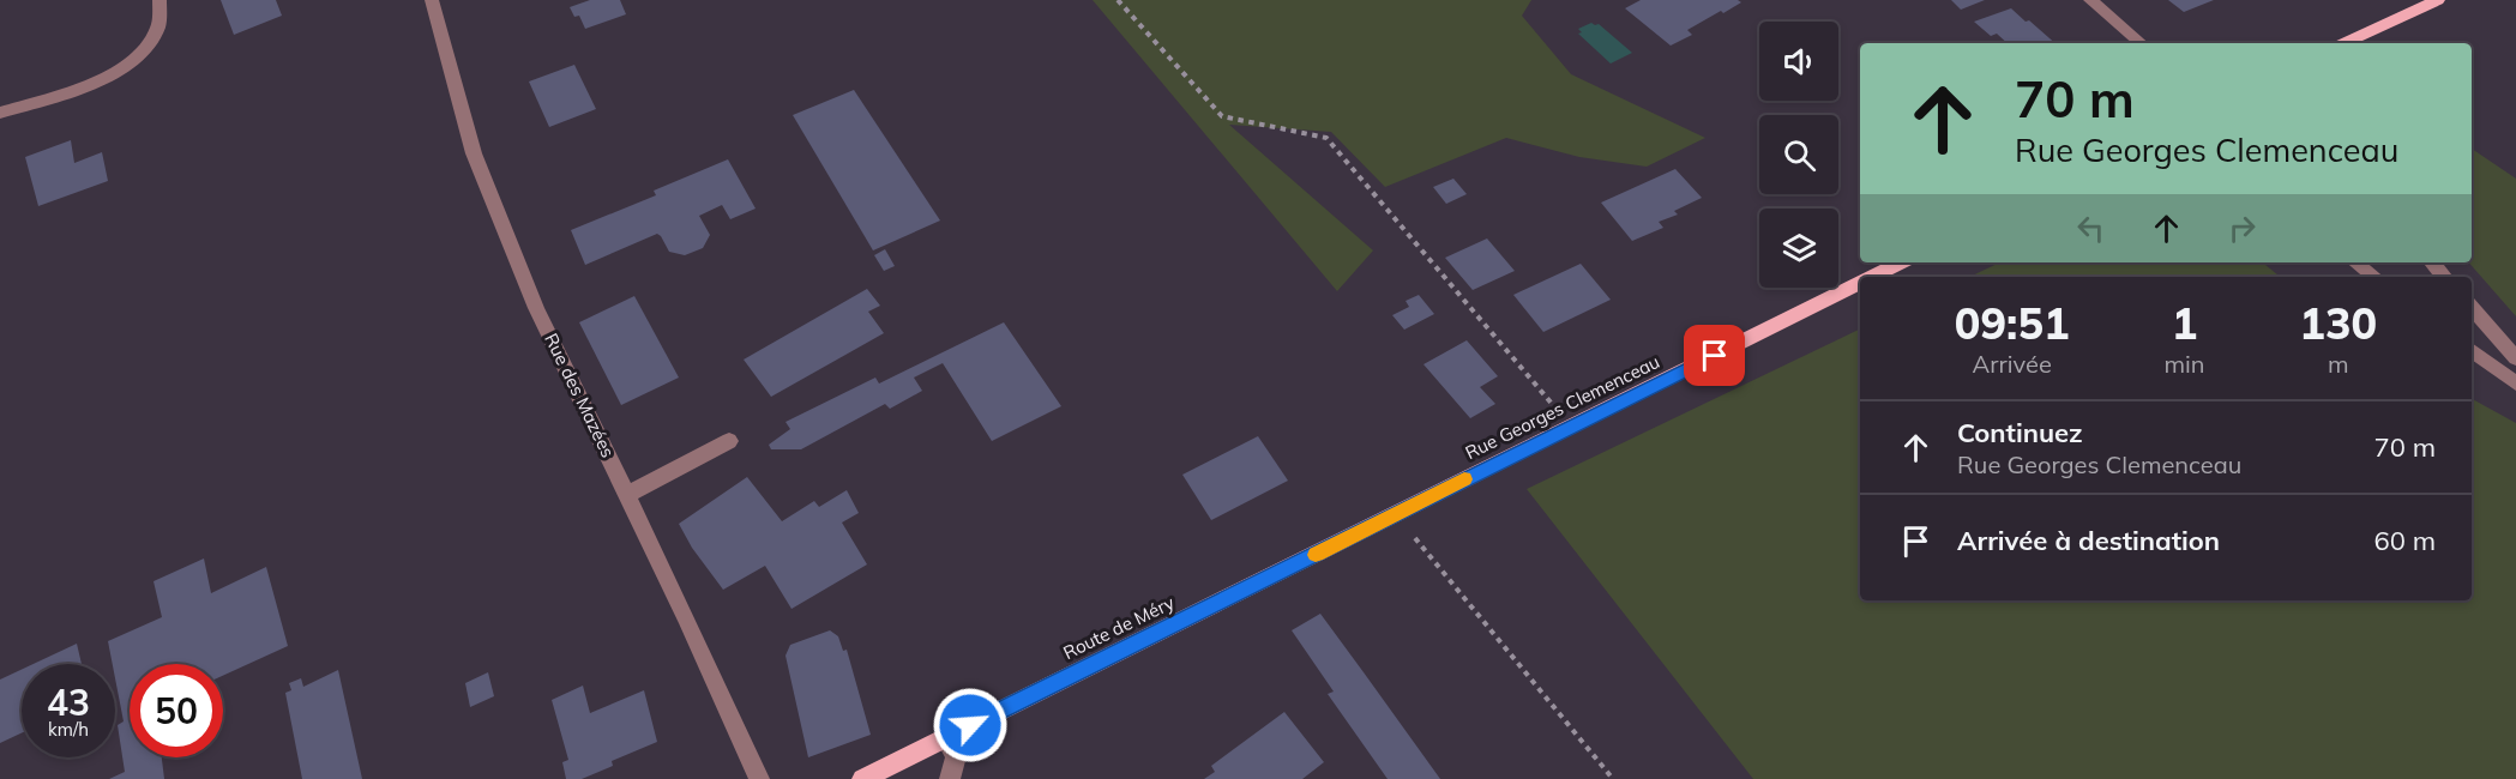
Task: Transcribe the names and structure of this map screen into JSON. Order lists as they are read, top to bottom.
{
  "streets": {
    "main road": ["Rue Georges Clemenceau", "Route de Méry"],
    "street": ["Rue des Mazées"]
  },
  "crossings": [
    ["Rue Georges Clemenceau", "Route de Méry"]
  ],
  "page": {
    "turn": ["70 m", "Rue Georges Clemenceau"],
    "eta": [
      "09:51",
      "Arrivée",
      "1",
      "min",
      "130",
      "m"
    ],
    "list": [
      {
        "name": "Continuez",
        "note": "Rue Georges Clemenceau",
        "value": "70 m"
      },
      {
        "name": "Arrivée à destination",
        "value": "60 m"
      }
    ],
    "speed": "43 km/h",
    "limit": "50"
  }
}
